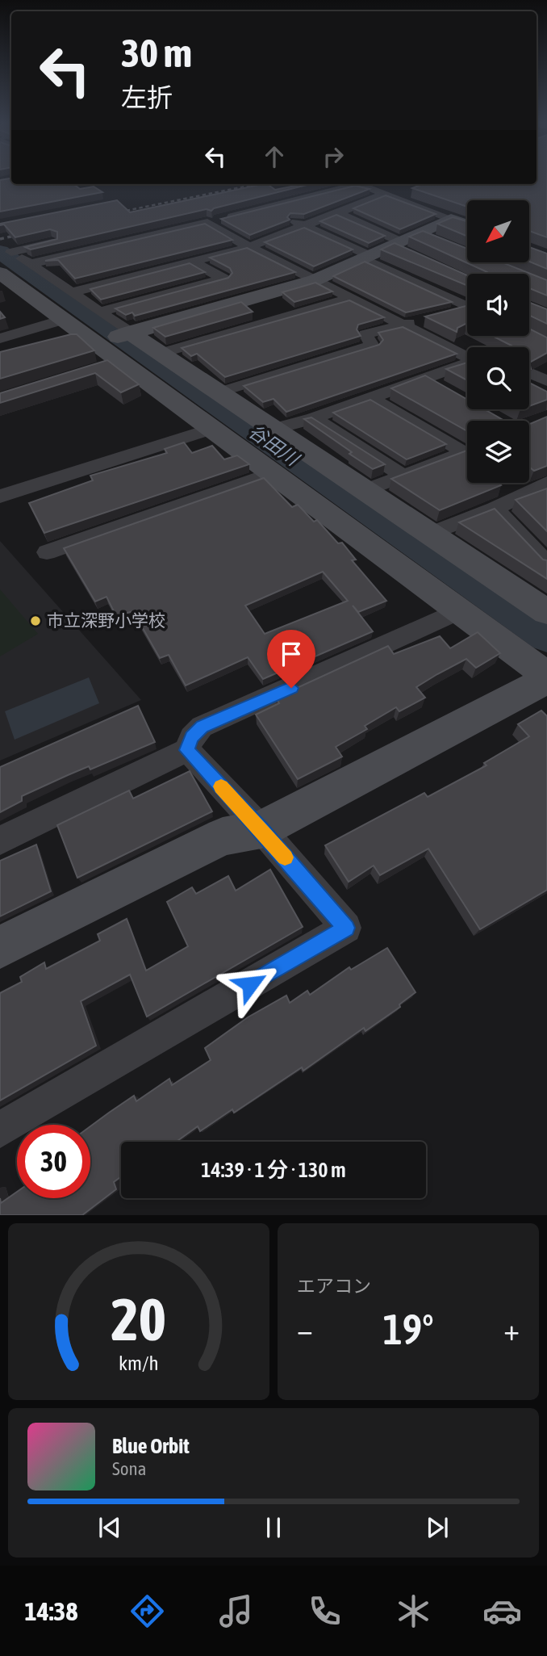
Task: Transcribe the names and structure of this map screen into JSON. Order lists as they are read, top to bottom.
{
  "water": ["谷田川"],
  "places": ["市立深野小学校"],
  "north": "bottom left",
  "page": {
    "turn": ["30 m", "左折"],
    "limit": "30",
    "trip": "14:39 · 1 分 · 130 m",
    "tile": "エアコン",
    "heat": ["−", "19°", "+"],
    "song": ["Blue Orbit", "Sona"],
    "tabs": "14:38",
    "gauge": ["20", "km/h"]
  }
}
